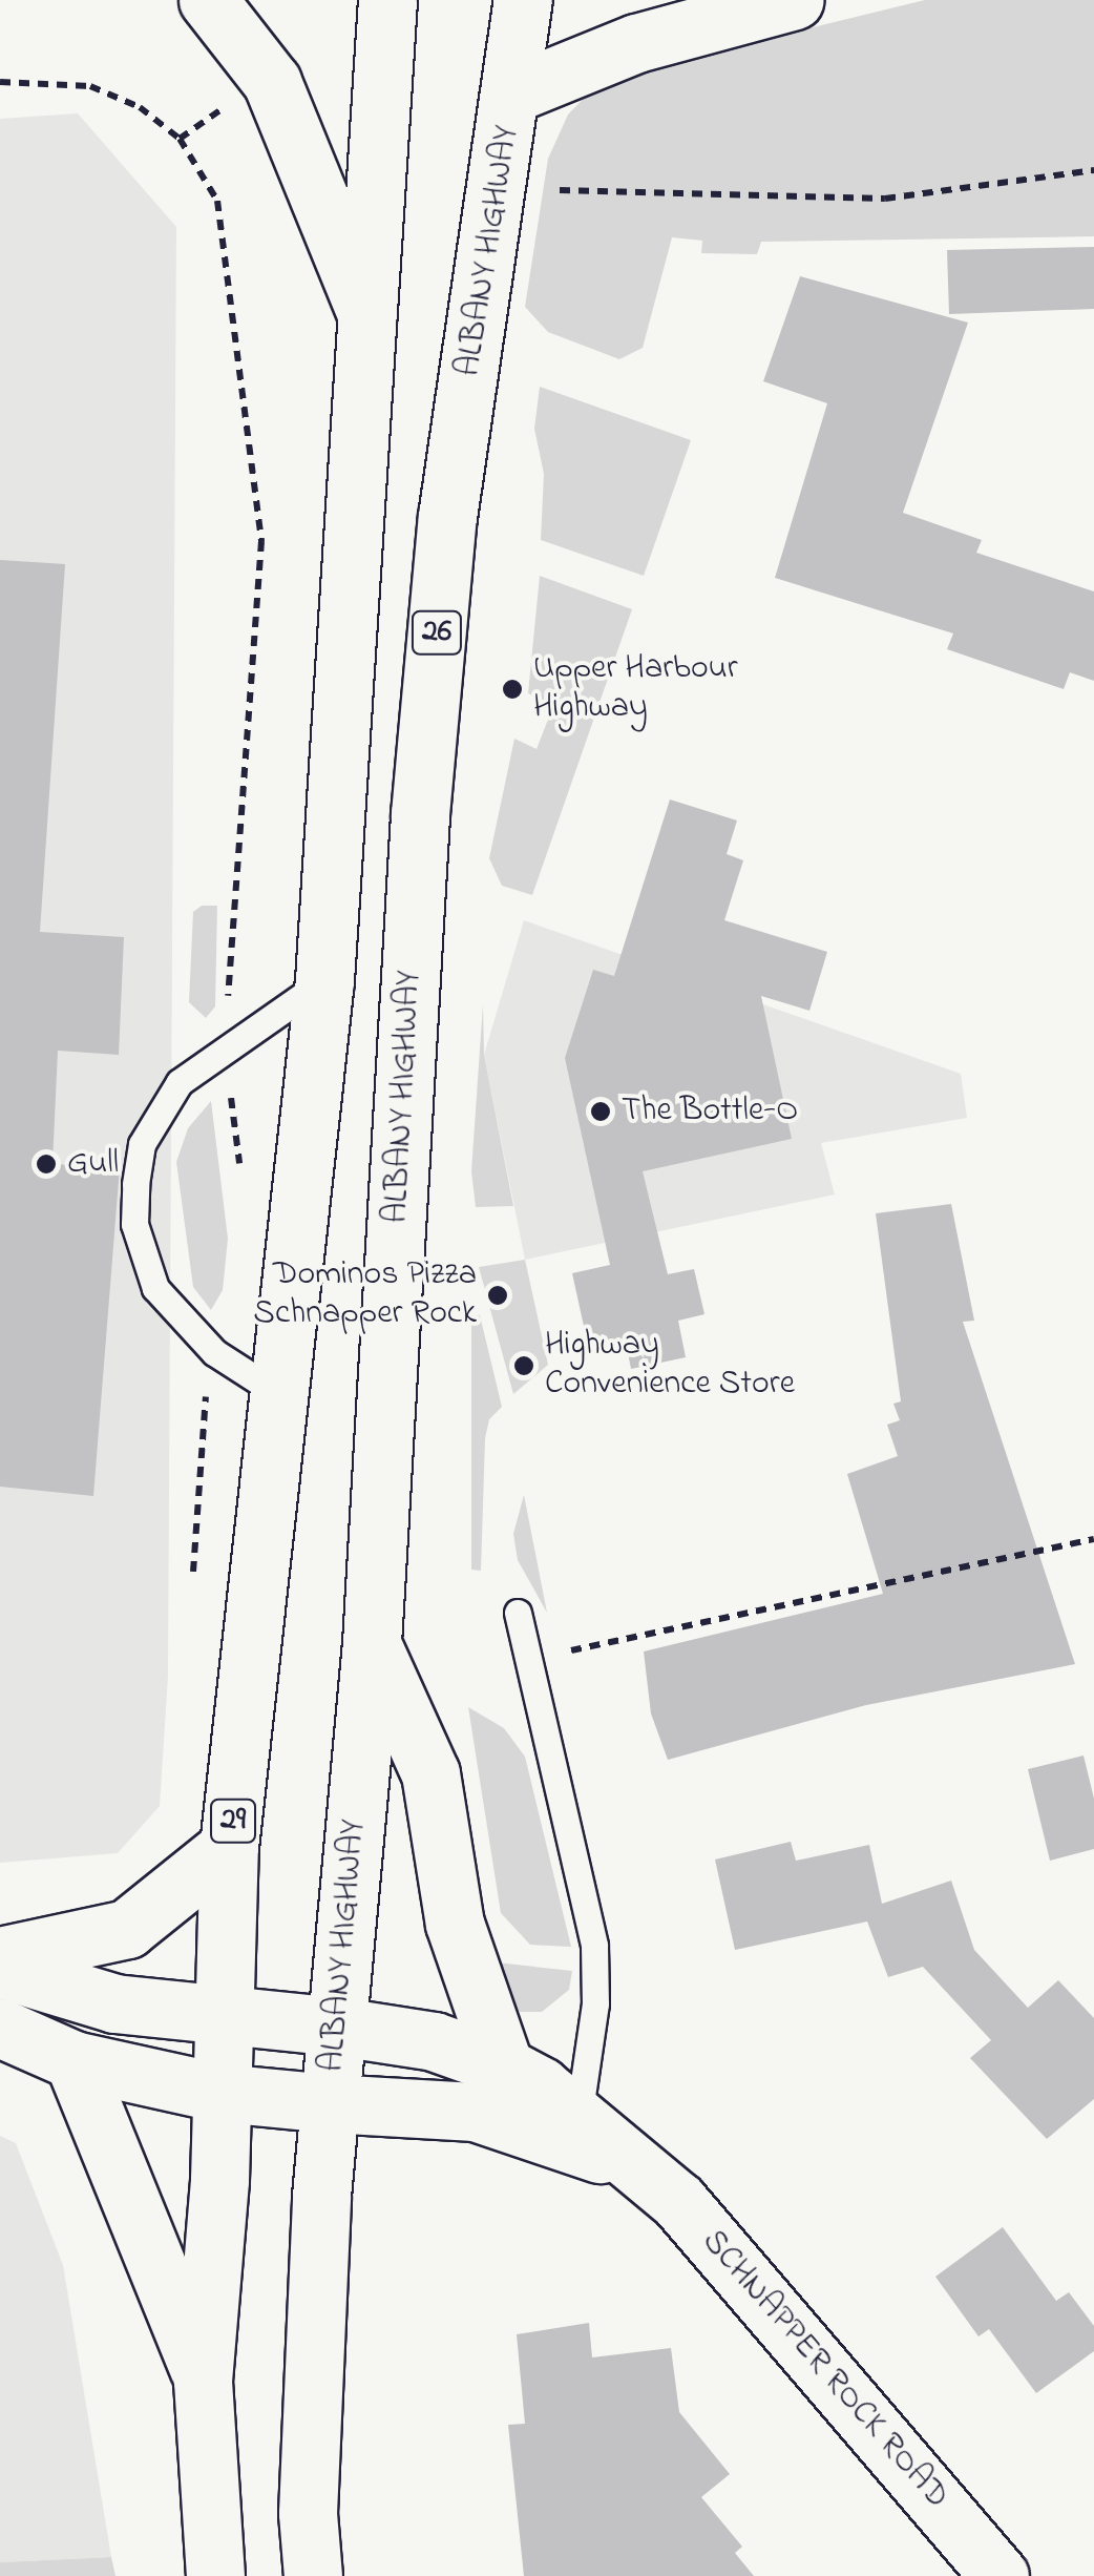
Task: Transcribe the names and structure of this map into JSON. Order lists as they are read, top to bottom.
{
  "streets": {
    "main road": [
      "ALBANY HIGHWAY",
      "26",
      "29",
      "SCHNAPPER ROCK ROAD"
    ]
  },
  "crossings": [
    ["ALBANY HIGHWAY", "SCHNAPPER ROCK ROAD"],
    ["29", "SCHNAPPER ROCK ROAD"]
  ],
  "places": [
    "Upper Harbour Highway",
    "The Bottle-O",
    "Gull",
    "Dominos Pizza Schnapper Rock",
    "Highway Convenience Store"
  ]
}
